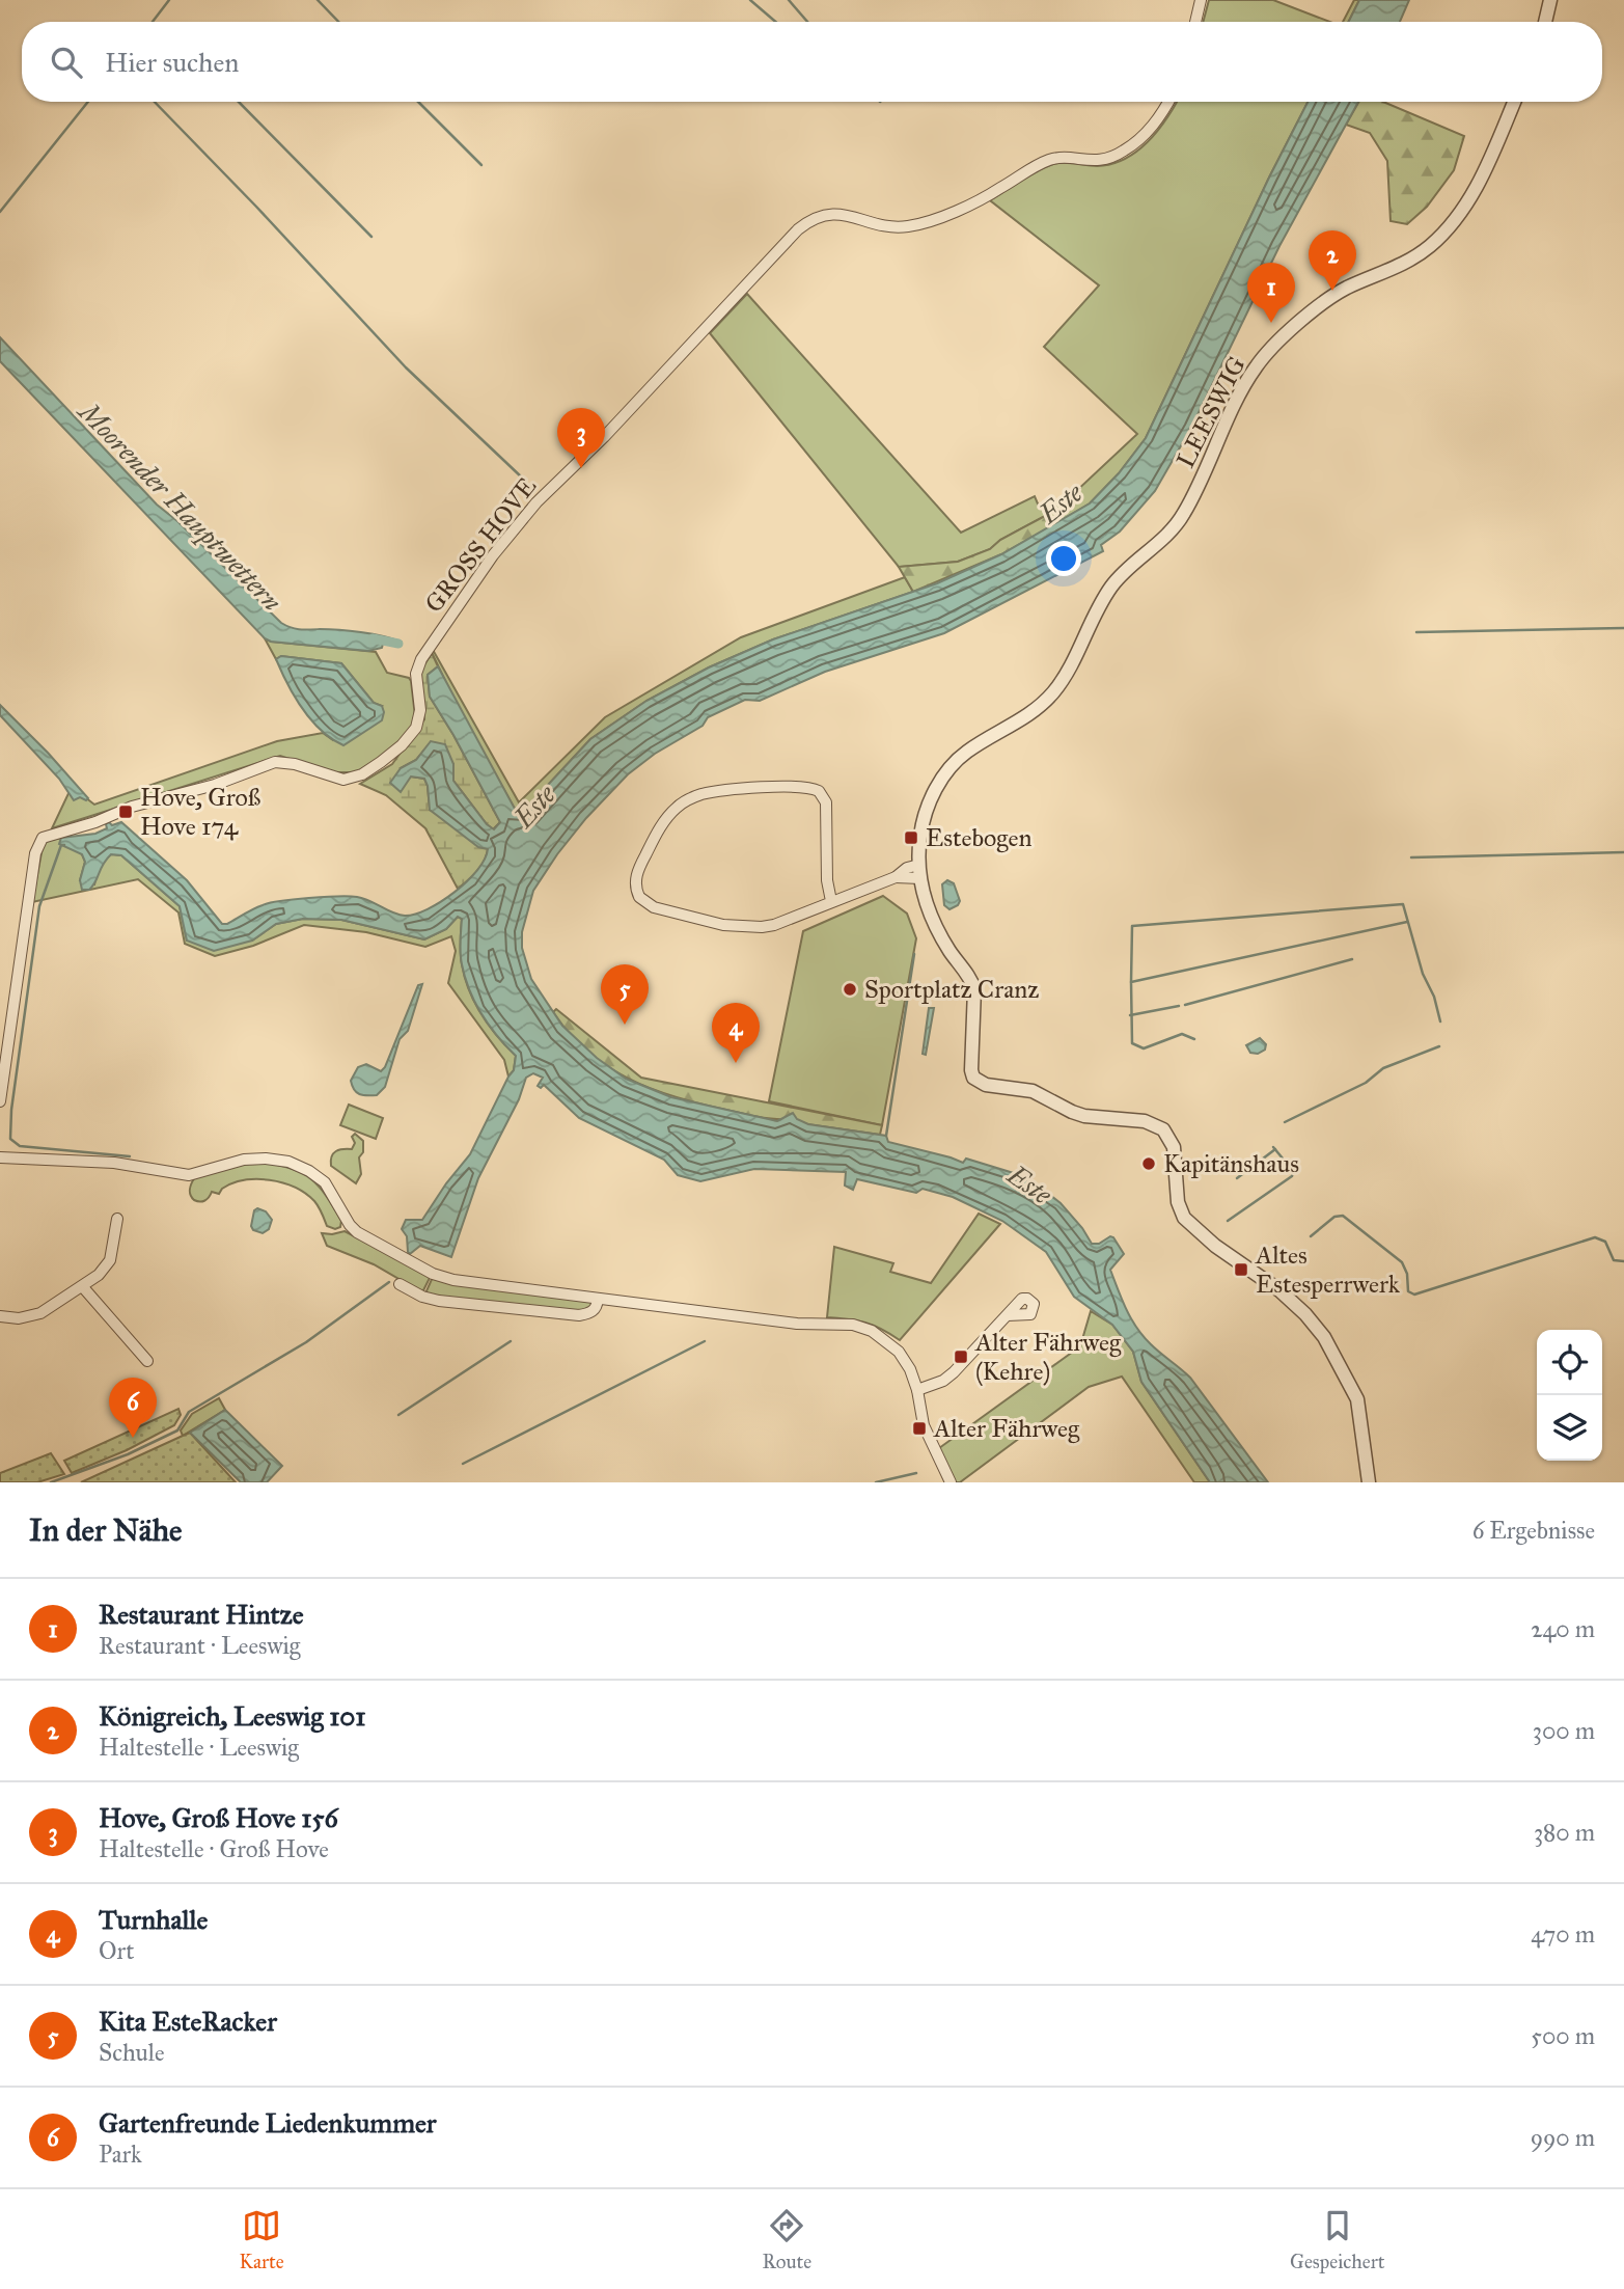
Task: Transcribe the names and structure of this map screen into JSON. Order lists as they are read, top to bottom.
{
  "streets": {
    "street": ["LEESWIG", "GROSS HOVE"]
  },
  "water": ["Este", "Moorender Hauptwettern"],
  "places": {
    "transit": [
      "Hove, Groß Hove 174",
      "Estebogen",
      "Altes Estesperrwerk",
      "Alter Fährweg (Kehre)",
      "Alter Fährweg"
    ],
    "other": ["Sportplatz Cranz", "Kapitänshaus"]
  },
  "page": {
    "search": "Hier suchen",
    "pins": [
      "2",
      "1",
      "3",
      "5",
      "4",
      "6"
    ],
    "heading": ["In der Nähe", "6 Ergebnisse"],
    "list": [
      {
        "mark": "1",
        "name": "Restaurant Hintze",
        "note": "Restaurant · Leeswig",
        "value": "240 m"
      },
      {
        "mark": "2",
        "name": "Königreich, Leeswig 101",
        "note": "Haltestelle · Leeswig",
        "value": "300 m"
      },
      {
        "mark": "3",
        "name": "Hove, Groß Hove 156",
        "note": "Haltestelle · Groß Hove",
        "value": "380 m"
      },
      {
        "mark": "4",
        "name": "Turnhalle",
        "note": "Ort",
        "value": "470 m"
      },
      {
        "mark": "5",
        "name": "Kita EsteRacker",
        "note": "Schule",
        "value": "500 m"
      },
      {
        "mark": "6",
        "name": "Gartenfreunde Liedenkummer",
        "note": "Park",
        "value": "990 m"
      }
    ],
    "nav": ["Karte", "Route", "Gespeichert"]
  }
}
